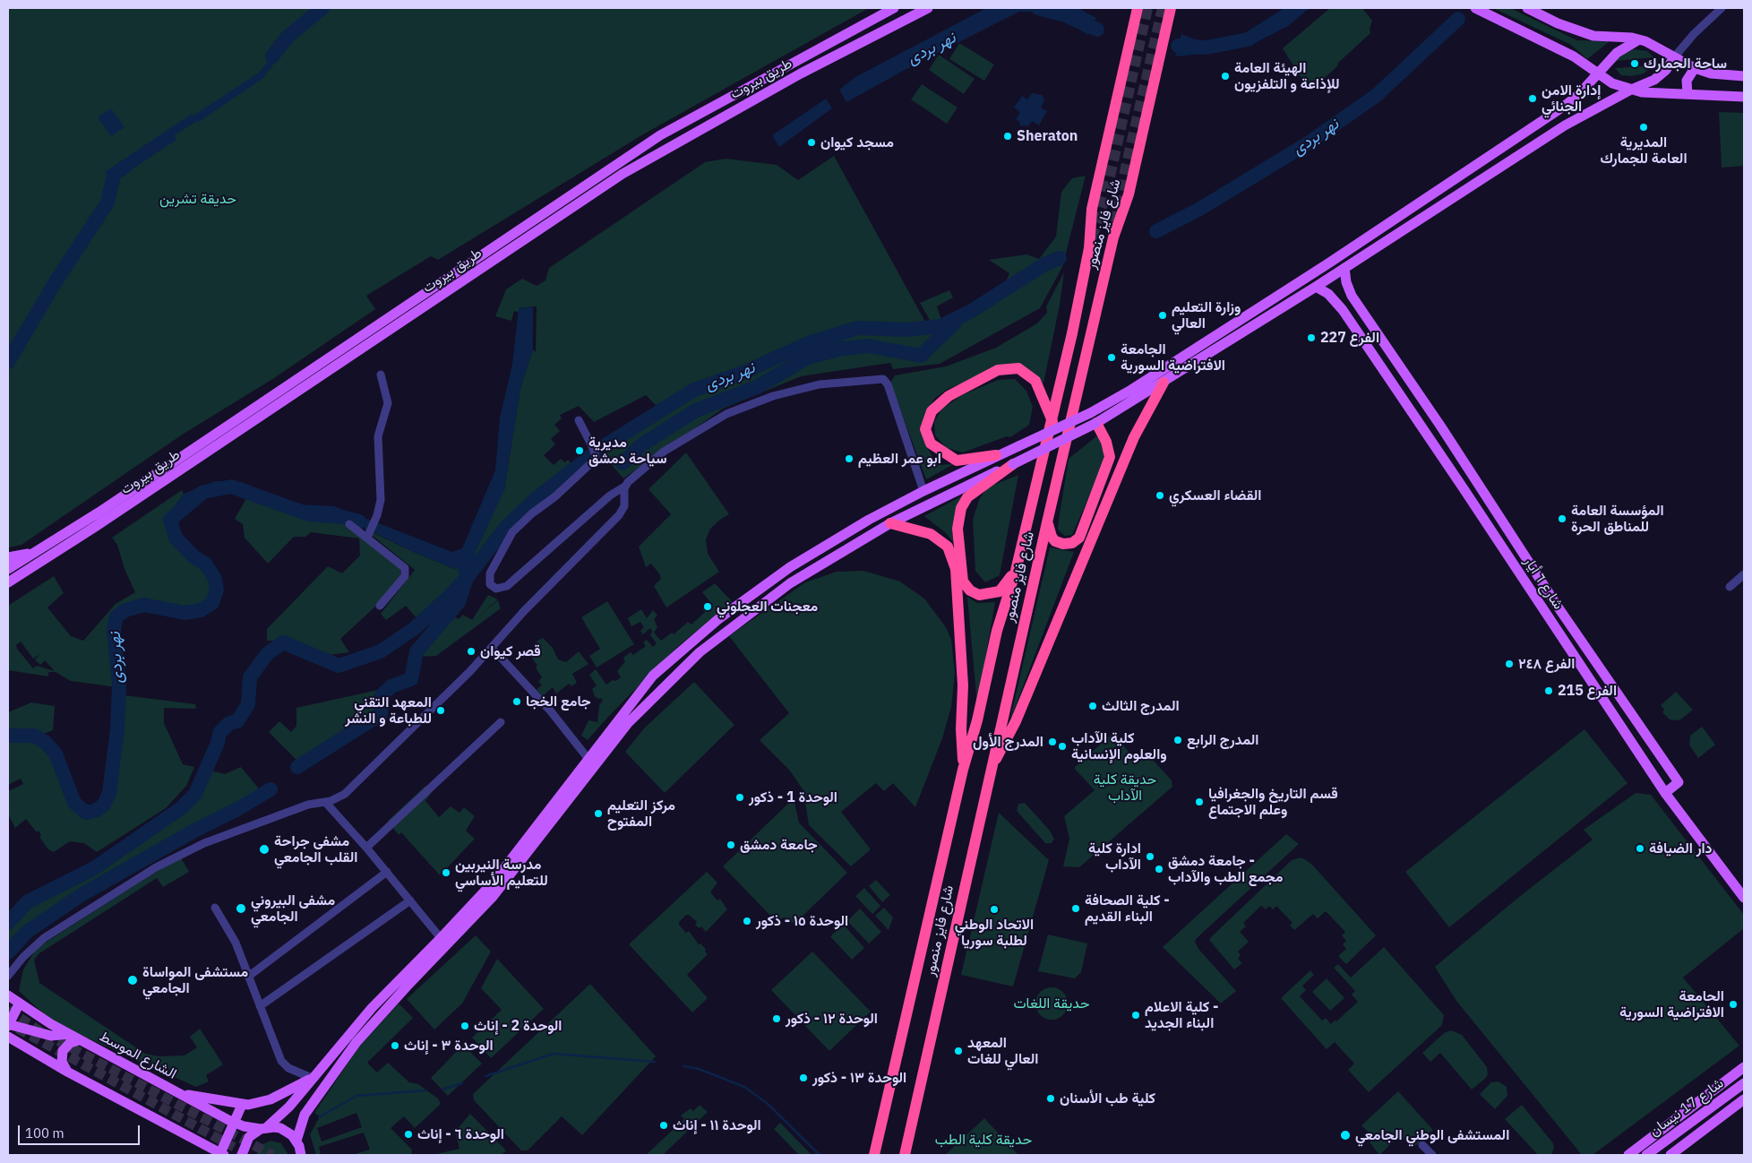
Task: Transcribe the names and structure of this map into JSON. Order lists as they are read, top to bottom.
{
  "streets": {
    "highway": ["شارع فايز منصور"],
    "main road": [
      "طريق بيروت",
      "شارع ٦ أيار",
      "الشارع الموسط",
      "شارع 17 نيسان"
    ]
  },
  "water": ["نهر بردى"],
  "parks": [
    "حديقة تشرين",
    "حديقة كلية الآداب",
    "حديقة اللغات",
    "حديقة كلية الطب"
  ],
  "places": [
    "ساحة الجمارك",
    "الهيئة العامة للإذاعة و التلفزيون",
    "إدارة الامن الجنائي",
    "المديرية العامة للجمارك",
    "Sheraton",
    "مسجد كيوان",
    "وزارة التعليم العالي",
    "الفرع 227",
    "الجامعة الافتراضية السورية",
    "مديرية سياحة دمشق",
    "ابو عمر العظيم",
    "القضاء العسكري",
    "المؤسسة العامة للمناطق الحرة",
    "معجنات العجلوني",
    "قصر كيوان",
    "الفرع ٢٤٨",
    "الفرع 215",
    "جامع الخجا",
    "المدرج الثالث",
    "المعهد التقني للطباعة و النشر",
    "المدرج الرابع",
    "المدرج الأول",
    "كلية الآداب والعلوم الإنسانية",
    "الوحدة 1 - ذكور",
    "قسم التاريخ والجغرافيا وعلم الاجتماع",
    "مركز التعليم المفتوح",
    "جامعة دمشق",
    "دار الضيافة",
    "مشفى جراحة القلب الجامعي",
    "ادارة كلية الآداب",
    "جامعة دمشق - مجمع الطب والآداب",
    "مدرسة النيربين للتعليم الأساسي",
    "مشفى البيروني الجامعي",
    "كلية الصحافة - البناء القديم",
    "الاتحاد الوطني لطلبة سوريا",
    "الوحدة ١٥ - ذكور",
    "مستشفى المواساة الجامعي",
    "الحامعة الافتراضية السورية",
    "كلية الاعلام - البناء الجديد",
    "الوحدة ١٢ - ذكور",
    "الوحدة 2 - إناث",
    "الوحدة ٣ - إناث",
    "المعهد العالي للغات",
    "الوحدة ١٣ - ذكور",
    "كلية طب الأسنان",
    "الوحدة ١١ - إناث",
    "الوحدة ٦ - إناث",
    "المستشفى الوطني الجامعي"
  ],
  "scale_bar": "100 m"
}
